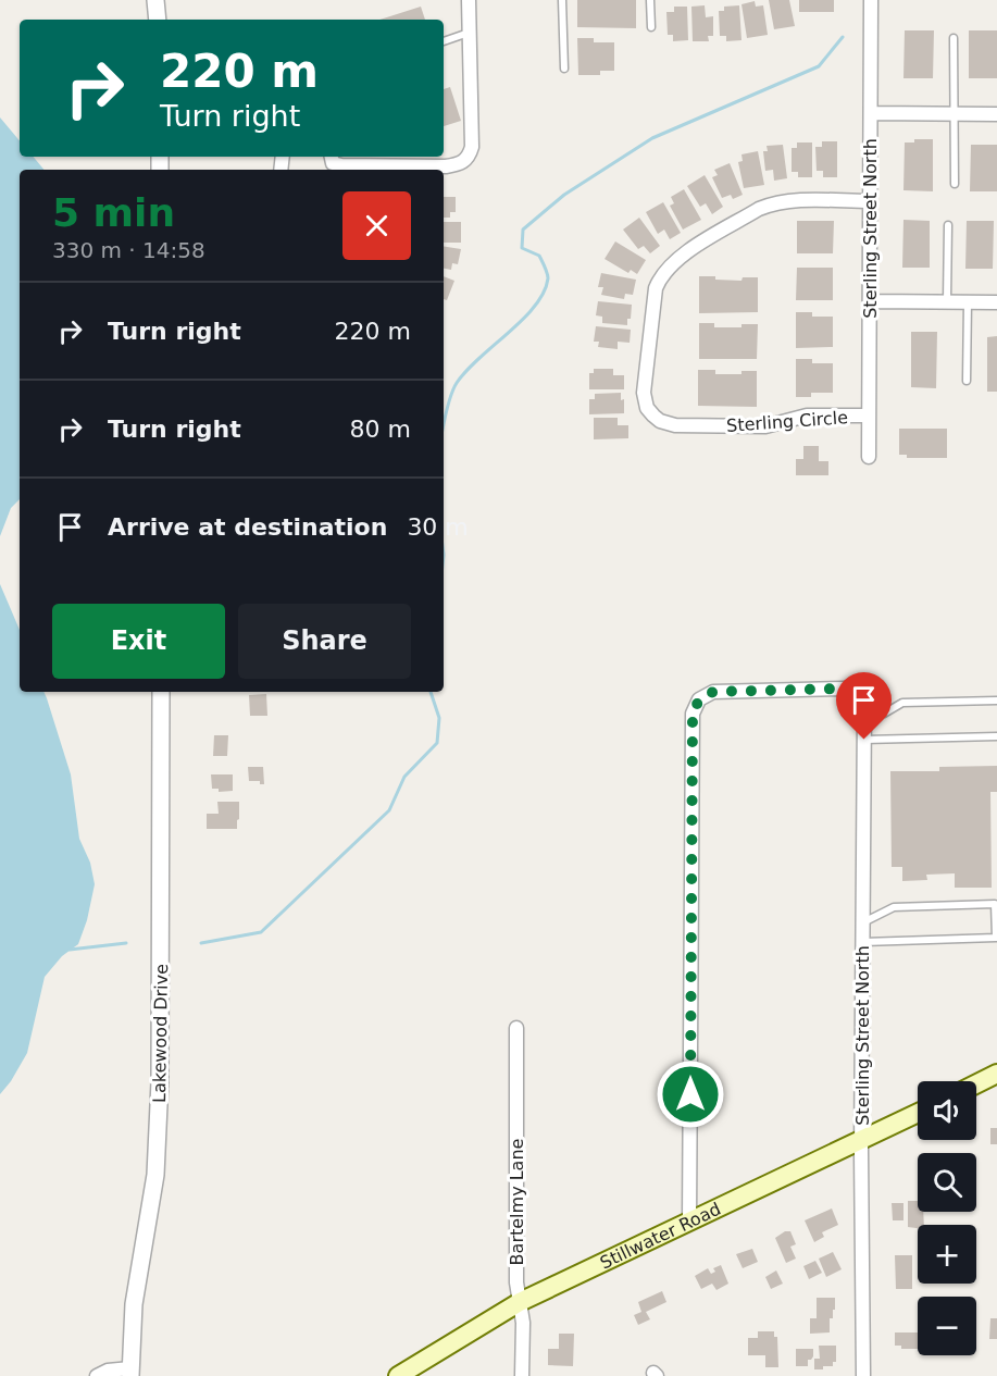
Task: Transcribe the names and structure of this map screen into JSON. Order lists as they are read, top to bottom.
{
  "streets": {
    "main road": ["Stillwater Road"],
    "street": [
      "Sterling Street North",
      "Sterling Circle",
      "Lakewood Drive",
      "Bartelmy Lane"
    ]
  },
  "crossings": [
    ["Sterling Street North", "Sterling Circle"],
    ["Sterling Street North", "Stillwater Road"],
    ["Bartelmy Lane", "Stillwater Road"]
  ],
  "page": {
    "turn": ["220 m", "Turn right"],
    "heading": ["5 min", "330 m · 14:58"],
    "list": [
      {
        "name": "Turn right",
        "value": "220 m"
      },
      {
        "name": "Turn right",
        "value": "80 m"
      },
      {
        "name": "Arrive at destination",
        "value": "30 m"
      }
    ],
    "buttons": ["Exit", "Share"],
    "map_buttons": ["+", "−"]
  }
}
